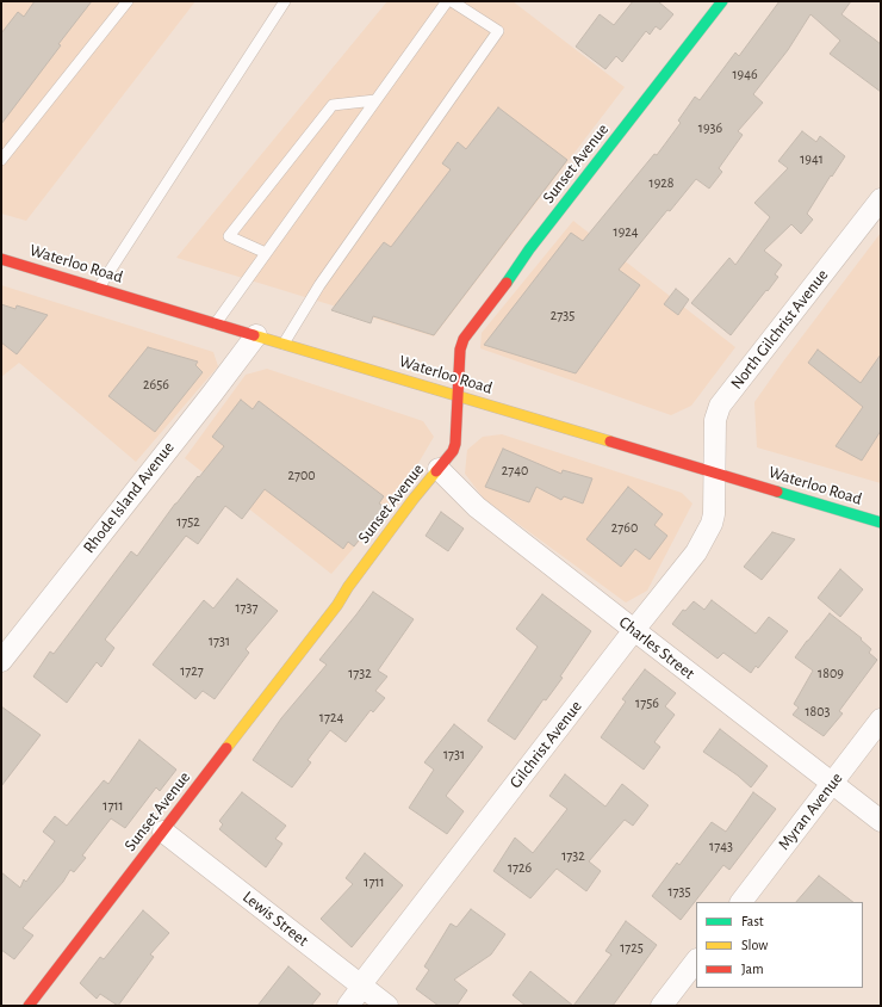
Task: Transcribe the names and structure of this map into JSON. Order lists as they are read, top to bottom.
{
  "streets": {
    "street": [
      "Sunset Avenue",
      "Waterloo Road",
      "North Gilchrist Avenue",
      "Rhode Island Avenue",
      "Charles Street",
      "Gilchrist Avenue",
      "Myran Avenue",
      "Lewis Street"
    ]
  },
  "crossings": [
    ["Sunset Avenue", "Waterloo Road"],
    ["Sunset Avenue", "Charles Street"],
    ["Sunset Avenue", "Lewis Street"],
    ["Waterloo Road", "North Gilchrist Avenue"],
    ["Waterloo Road", "Rhode Island Avenue"],
    ["Waterloo Road", "Gilchrist Avenue"],
    ["North Gilchrist Avenue", "Gilchrist Avenue"],
    ["Charles Street", "Gilchrist Avenue"],
    ["Charles Street", "Myran Avenue"],
    ["Gilchrist Avenue", "Lewis Street"]
  ],
  "house_numbers": [
    "1946",
    "1936",
    "1941",
    "1928",
    "1924",
    "2735",
    "2656",
    "2740",
    "2700",
    "1752",
    "2760",
    "1737",
    "1731",
    "1727",
    "1732",
    "1809",
    "1756",
    "1803",
    "1724",
    "1731",
    "1711",
    "1743",
    "1732",
    "1726",
    "1711",
    "1735",
    "1725"
  ],
  "legend": ["Fast", "Slow", "Jam"]
}
